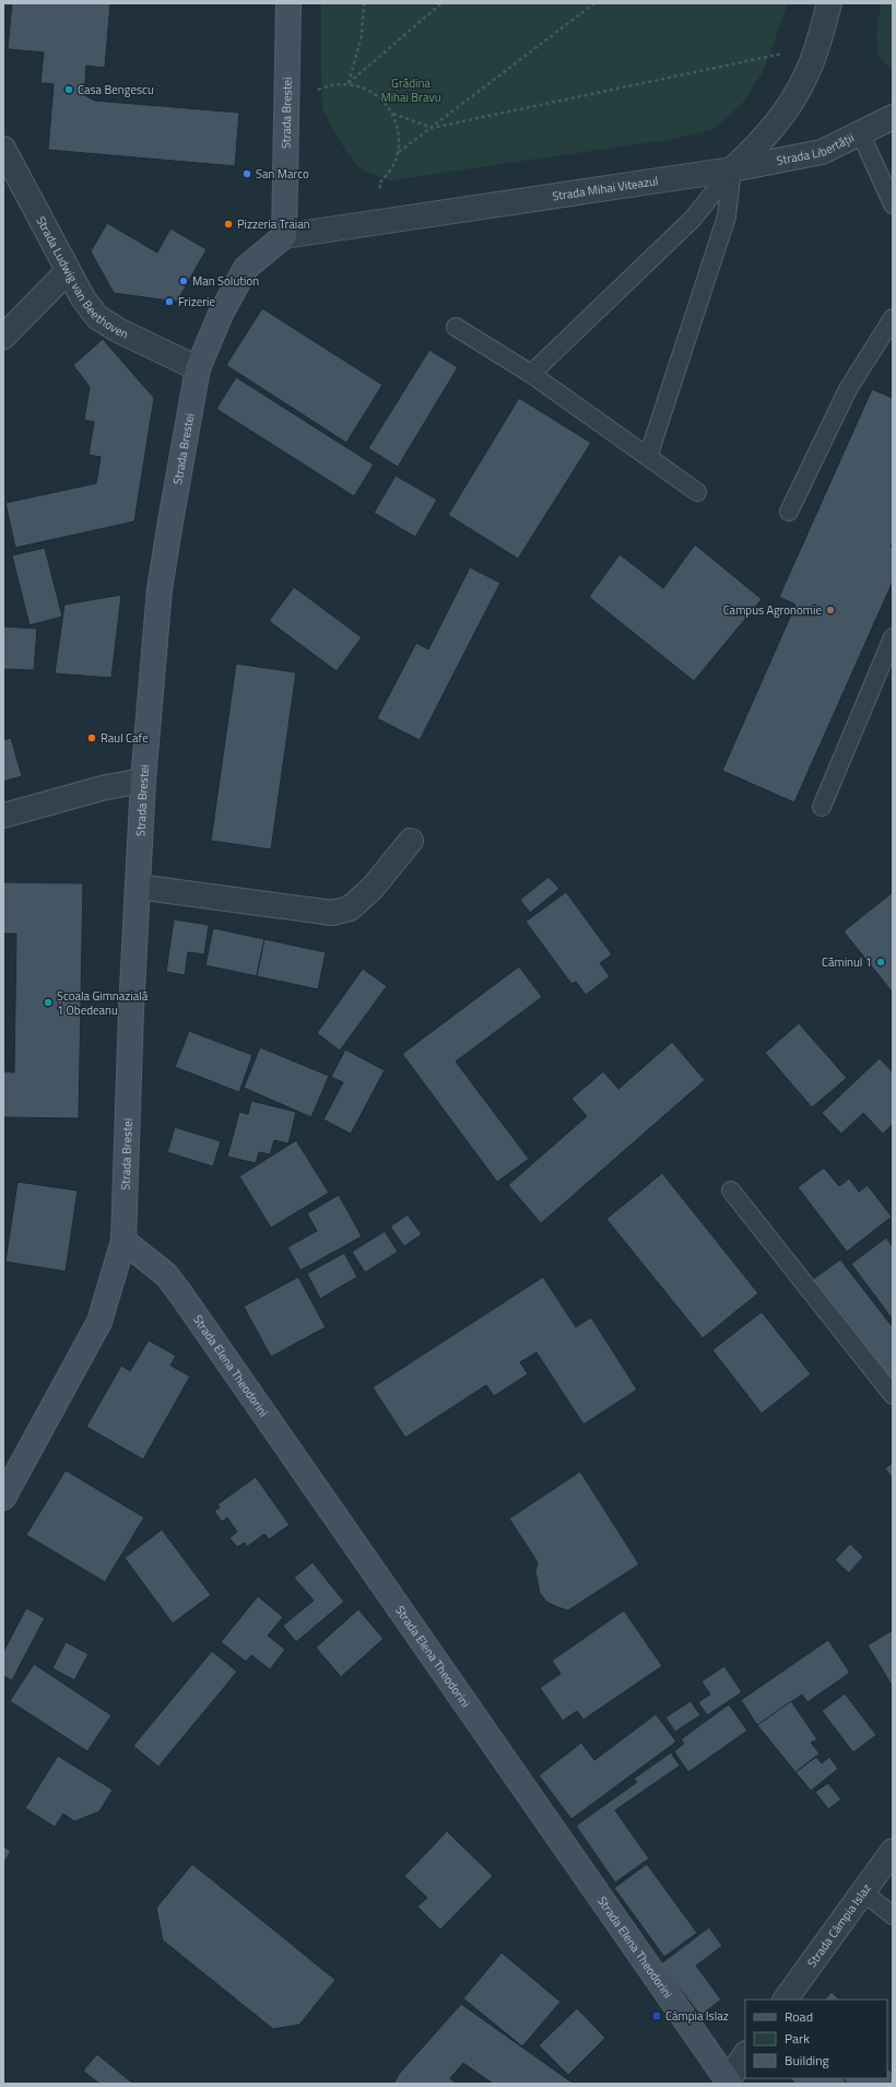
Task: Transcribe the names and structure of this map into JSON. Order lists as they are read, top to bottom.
{
  "streets": {
    "main road": ["Strada Brestei", "Strada Elena Theodorini"],
    "street": [
      "Strada Libertății",
      "Strada Mihai Viteazul",
      "Strada Ludwig van Beethoven",
      "Strada Câmpia Islaz"
    ]
  },
  "crossings": [
    ["Strada Brestei", "Strada Mihai Viteazul"],
    ["Strada Brestei", "Strada Ludwig van Beethoven"],
    ["Strada Brestei", "Strada Elena Theodorini"],
    ["Strada Libertății", "Strada Mihai Viteazul"]
  ],
  "parks": ["Grădina Mihai Bravu"],
  "places": {
    "other": [
      "Casa Bengescu",
      "San Marco",
      "Pizzeria Traian",
      "Man Solution",
      "Frizerie",
      "Campus Agronomie",
      "Raul Cafe",
      "Căminul 1",
      "Școala Gimnazială 1 Obedeanu"
    ],
    "transit": ["Câmpia Islaz"]
  },
  "legend": ["Road", "Park", "Building"]
}
